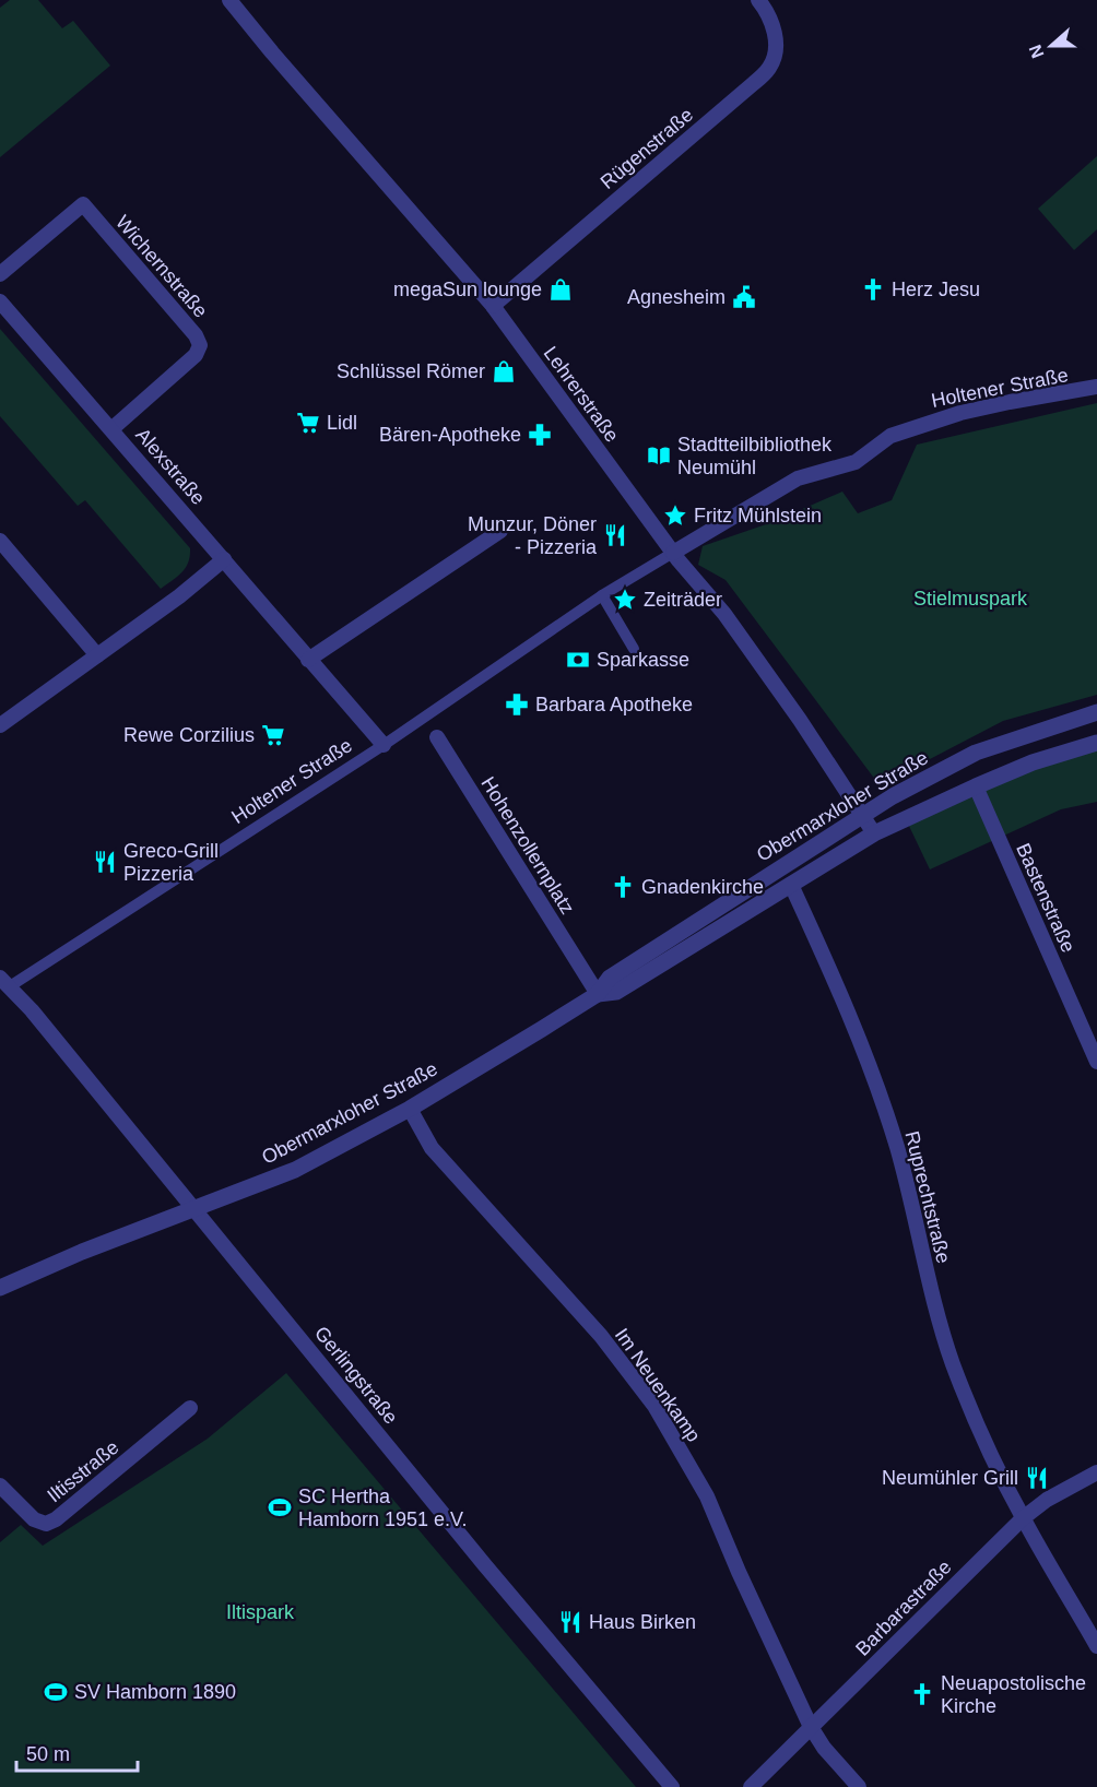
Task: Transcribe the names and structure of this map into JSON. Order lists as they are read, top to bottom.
{
  "streets": {
    "street": [
      "Rügenstraße",
      "Wichernstraße",
      "Holtener Straße",
      "Lehrerstraße",
      "Alexstraße",
      "Obermarxloher Straße",
      "Hohenzollernplatz",
      "Bastenstraße",
      "Ruprechtstraße",
      "Gerlingstraße",
      "Im Neuenkamp",
      "Iltisstraße",
      "Barbarastraße"
    ]
  },
  "crossings": [
    ["Rügenstraße", "Lehrerstraße"],
    ["Wichernstraße", "Alexstraße"],
    ["Holtener Straße", "Lehrerstraße"],
    ["Holtener Straße", "Alexstraße"],
    ["Holtener Straße", "Hohenzollernplatz"],
    ["Holtener Straße", "Gerlingstraße"],
    ["Lehrerstraße", "Obermarxloher Straße"],
    ["Obermarxloher Straße", "Hohenzollernplatz"],
    ["Obermarxloher Straße", "Bastenstraße"],
    ["Obermarxloher Straße", "Ruprechtstraße"],
    ["Obermarxloher Straße", "Gerlingstraße"],
    ["Obermarxloher Straße", "Im Neuenkamp"],
    ["Ruprechtstraße", "Barbarastraße"],
    ["Im Neuenkamp", "Barbarastraße"]
  ],
  "parks": ["Stielmuspark", "Iltispark"],
  "places": {
    "shop": ["megaSun lounge", "Schlüssel Römer"],
    "church": ["Herz Jesu", "Gnadenkirche", "Neuapostolische Kirche"],
    "public building": ["Agnesheim"],
    "supermarket": ["Lidl", "Rewe Corzilius"],
    "pharmacy": ["Bären-Apotheke", "Barbara Apotheke"],
    "library": ["Stadtteilbibliothek Neumühl"],
    "place": ["Fritz Mühlstein", "Zeiträder"],
    "restaurant": [
      "Munzur, Döner - Pizzeria",
      "Greco-Grill Pizzeria",
      "Neumühler Grill",
      "Haus Birken"
    ],
    "bank": ["Sparkasse"],
    "sports": ["SC Hertha Hamborn 1951 e.V.", "SV Hamborn 1890"]
  },
  "scale_bar": "50 m",
  "north": "left"
}
